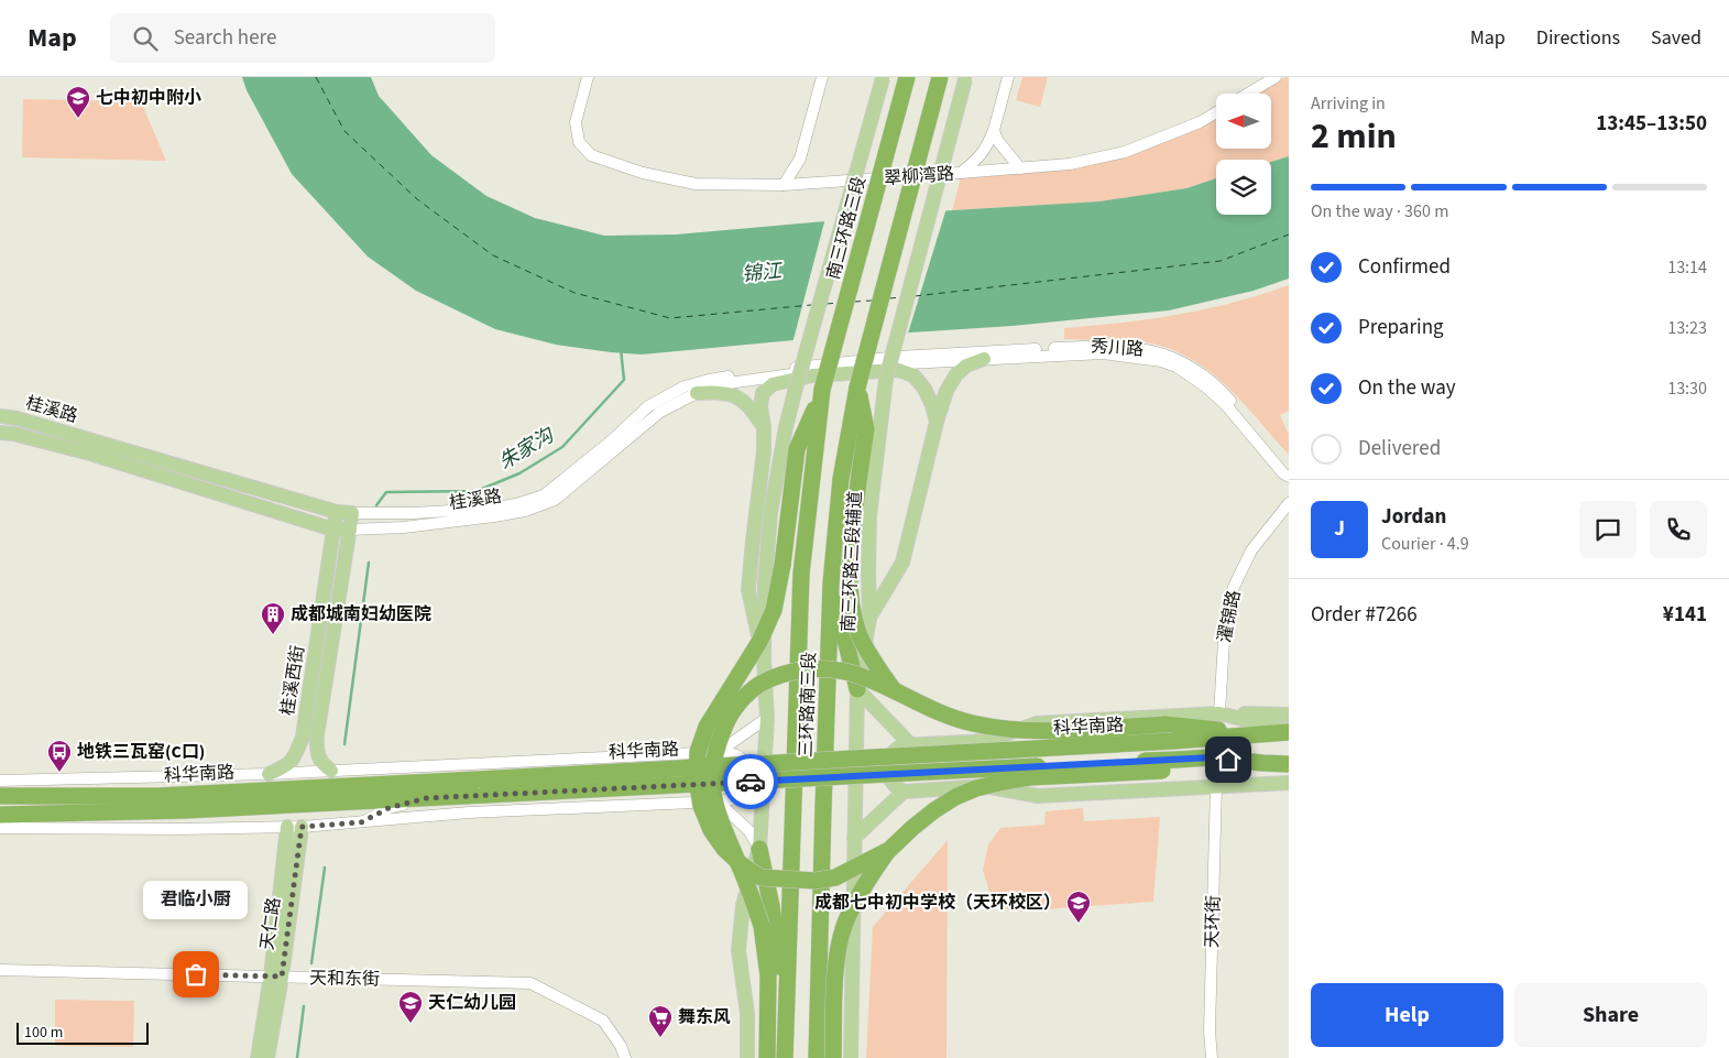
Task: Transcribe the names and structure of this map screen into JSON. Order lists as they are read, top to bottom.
{
  "streets": {
    "highway": ["南三环路三段", "三环路南三段", "科华南路"],
    "main road": [
      "桂溪路",
      "南三环路三段辅道",
      "桂溪西街",
      "天仁路"
    ],
    "street": [
      "翠柳湾路",
      "秀川路",
      "濯锦路",
      "天环街",
      "天和东街"
    ]
  },
  "crossings": [
    ["南三环路三段", "三环路南三段"],
    ["秀川路", "桂溪路"],
    ["桂溪路", "桂溪西街"],
    ["天仁路", "天和东街"]
  ],
  "water": ["锦江", "朱家沟"],
  "places": {
    "school or university": ["七中初中附小", "成都七中初中学校（天环校区）", "天仁幼儿园"],
    "building": ["成都城南妇幼医院"],
    "bus stop": ["地铁三瓦窑(C口)"],
    "other": ["君临小厨"],
    "supermarket": ["舞东风"]
  },
  "scale_bar": "100 m",
  "north": "left",
  "page": {
    "header": "Map",
    "search": "Search here",
    "nav": ["Map", "Directions", "Saved"],
    "heading": ["2 min", "Arriving in", "13:45–13:50"],
    "panel": [
      "Jordan",
      "Courier · 4.9",
      "Order #7266",
      "¥141"
    ],
    "bar": "On the way · 360 m",
    "list": [
      ["Confirmed", "13:14"],
      ["Preparing", "13:23"],
      ["On the way", "13:30"],
      "Delivered"
    ],
    "round": "J",
    "bubble": "君临小厨",
    "buttons": ["Help", "Share"],
    "scale": "100 m"
  }
}
